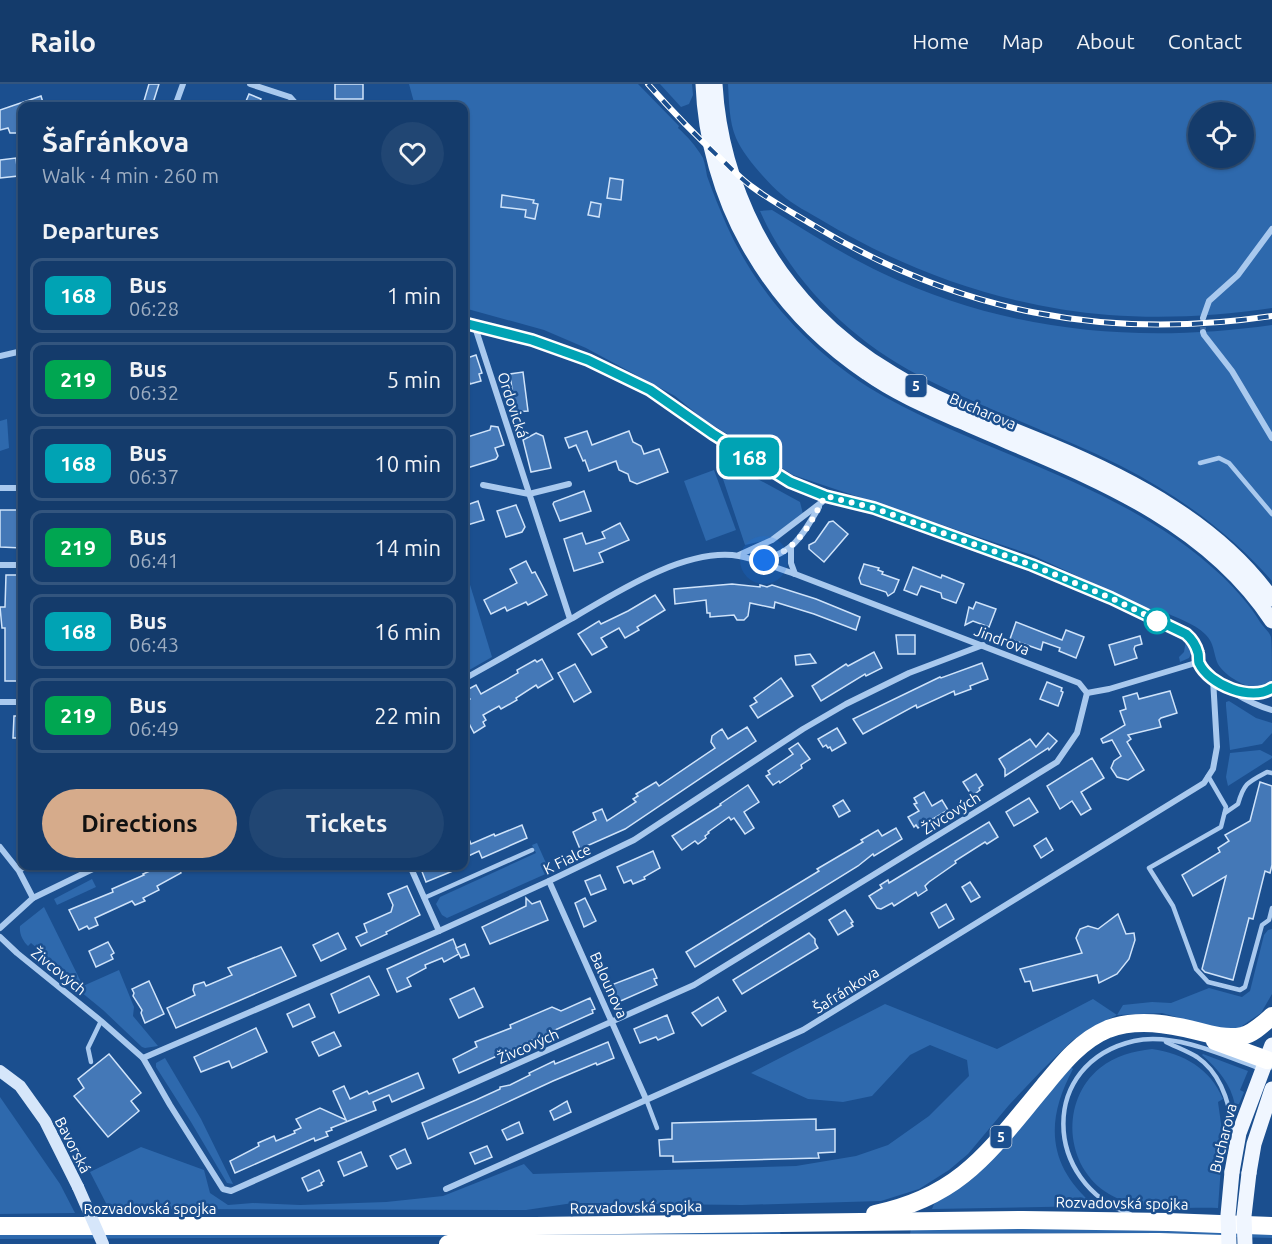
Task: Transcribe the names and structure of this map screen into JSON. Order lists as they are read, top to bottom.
{
  "streets": {
    "highway": ["5", "Rozvadovská spojka"],
    "main road": ["Bucharova"],
    "street": [
      "Ordovická",
      "Jindrova",
      "Živcových",
      "K Fialce",
      "Balounova",
      "Šafránkova",
      "Bavorská"
    ]
  },
  "crossings": [
    ["5", "Rozvadovská spojka"],
    ["Ordovická", "Jindrova"],
    ["Jindrova", "Živcových"],
    ["Jindrova", "K Fialce"],
    ["Živcových", "K Fialce"],
    ["Živcových", "Balounova"],
    ["K Fialce", "Balounova"],
    ["Balounova", "Šafránkova"]
  ],
  "lines": ["bus line 168"],
  "page": {
    "header": "Railo",
    "nav": [
      "Home",
      "Map",
      "About",
      "Contact"
    ],
    "on_map": "168",
    "heading": [
      ["Šafránkova", "Walk · 4 min · 260 m"],
      "Departures"
    ],
    "list": [
      {
        "mark": "168",
        "name": "Bus",
        "note": "06:28",
        "value": "1 min"
      },
      {
        "mark": "219",
        "name": "Bus",
        "note": "06:32",
        "value": "5 min"
      },
      {
        "mark": "168",
        "name": "Bus",
        "note": "06:37",
        "value": "10 min"
      },
      {
        "mark": "219",
        "name": "Bus",
        "note": "06:41",
        "value": "14 min"
      },
      {
        "mark": "168",
        "name": "Bus",
        "note": "06:43",
        "value": "16 min"
      },
      {
        "mark": "219",
        "name": "Bus",
        "note": "06:49",
        "value": "22 min"
      }
    ],
    "buttons": ["Directions", "Tickets"]
  }
}
